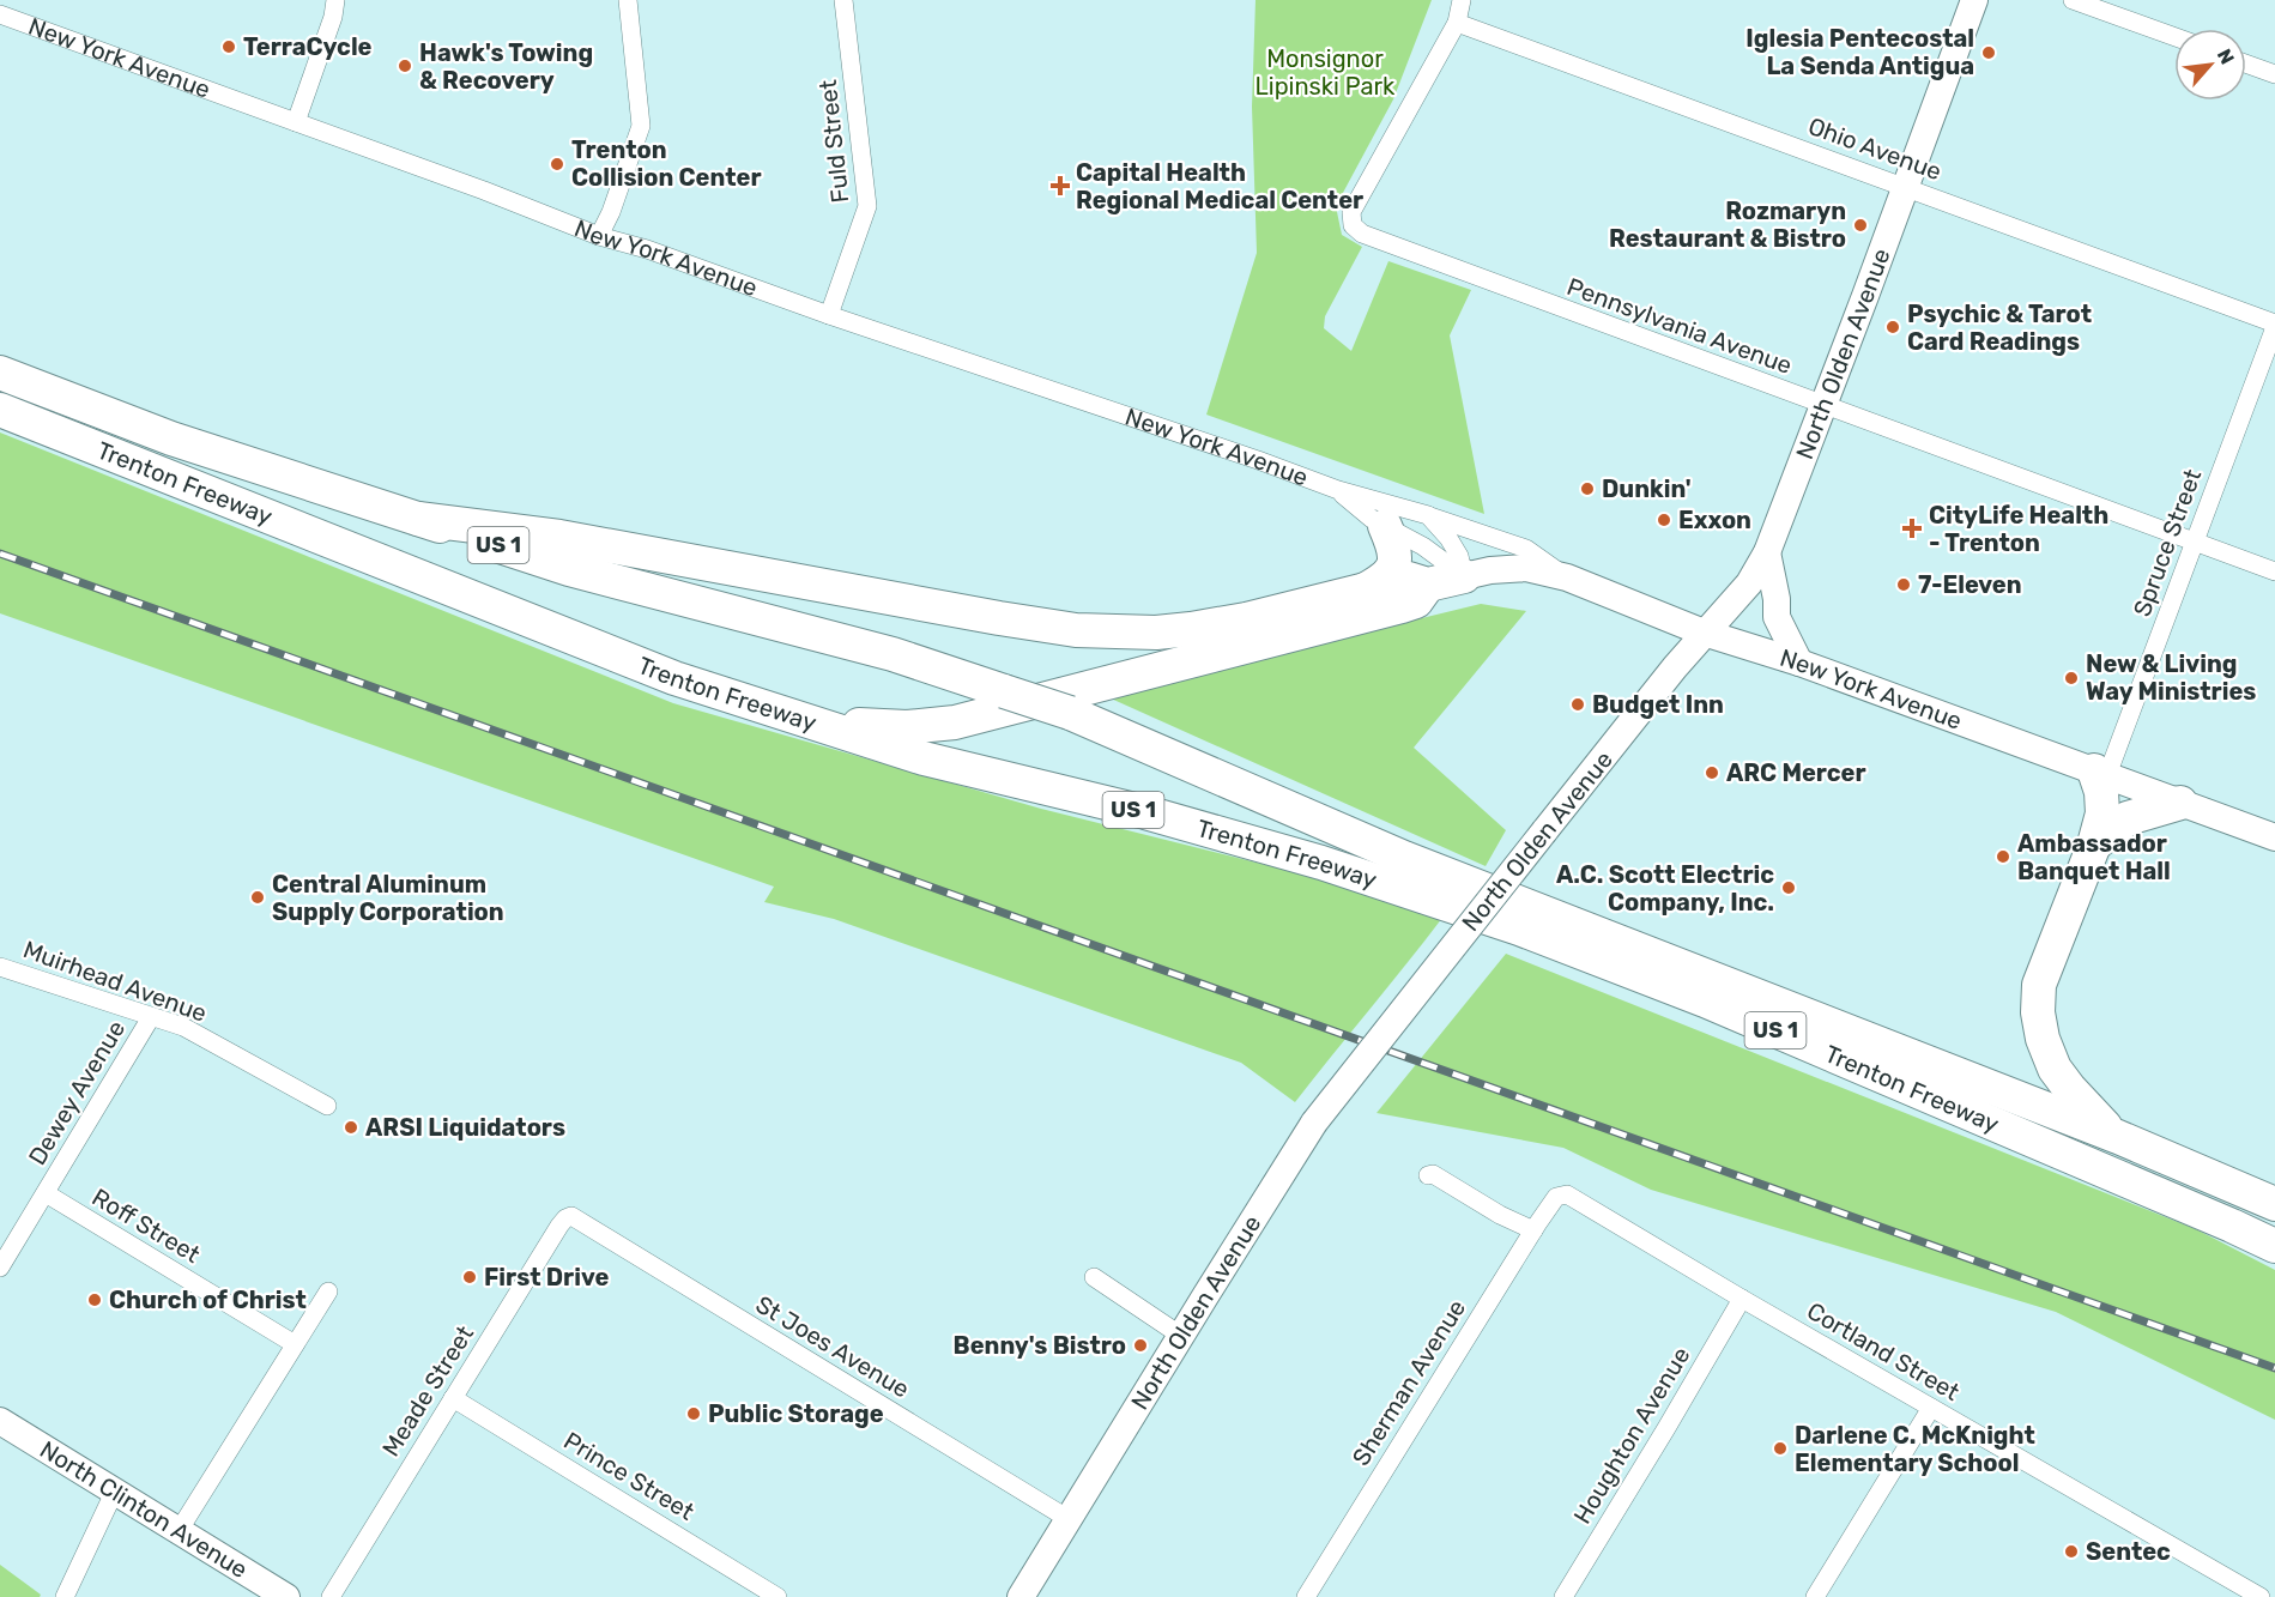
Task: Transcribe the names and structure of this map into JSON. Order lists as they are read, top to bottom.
{
  "streets": {
    "highway": ["Trenton Freeway", "US 1"],
    "main road": ["New York Avenue", "North Olden Avenue", "North Clinton Avenue"],
    "street": [
      "Fuld Street",
      "Ohio Avenue",
      "Pennsylvania Avenue",
      "Spruce Street",
      "Muirhead Avenue",
      "Dewey Avenue",
      "Roff Street",
      "St Joes Avenue",
      "Cortland Street",
      "Sherman Avenue",
      "Meade Street",
      "Houghton Avenue",
      "Prince Street"
    ]
  },
  "crossings": [
    ["New York Avenue", "Fuld Street"],
    ["New York Avenue", "North Olden Avenue"],
    ["New York Avenue", "Spruce Street"],
    ["Ohio Avenue", "Pennsylvania Avenue"],
    ["Ohio Avenue", "North Olden Avenue"],
    ["Ohio Avenue", "Spruce Street"],
    ["Pennsylvania Avenue", "North Olden Avenue"],
    ["Pennsylvania Avenue", "Spruce Street"],
    ["North Olden Avenue", "St Joes Avenue"],
    ["Muirhead Avenue", "Dewey Avenue"],
    ["Dewey Avenue", "Roff Street"],
    ["St Joes Avenue", "Meade Street"],
    ["Cortland Street", "Sherman Avenue"],
    ["Cortland Street", "Houghton Avenue"],
    ["Meade Street", "Prince Street"]
  ],
  "parks": ["Monsignor Lipinski Park"],
  "places": {
    "other": [
      "TerraCycle",
      "Iglesia Pentecostal La Senda Antigua",
      "Hawk's Towing & Recovery",
      "Trenton Collision Center",
      "Rozmaryn Restaurant & Bistro",
      "Psychic & Tarot Card Readings",
      "Dunkin'",
      "Exxon",
      "7-Eleven",
      "New & Living Way Ministries",
      "Budget Inn",
      "ARC Mercer",
      "Ambassador Banquet Hall",
      "A.C. Scott Electric Company, Inc.",
      "Central Aluminum Supply Corporation",
      "ARSI Liquidators",
      "First Drive",
      "Church of Christ",
      "Benny's Bistro",
      "Public Storage",
      "Darlene C. McKnight Elementary School",
      "Sentec"
    ],
    "health": ["Capital Health Regional Medical Center", "CityLife Health - Trenton"]
  },
  "north": "top right"
}
